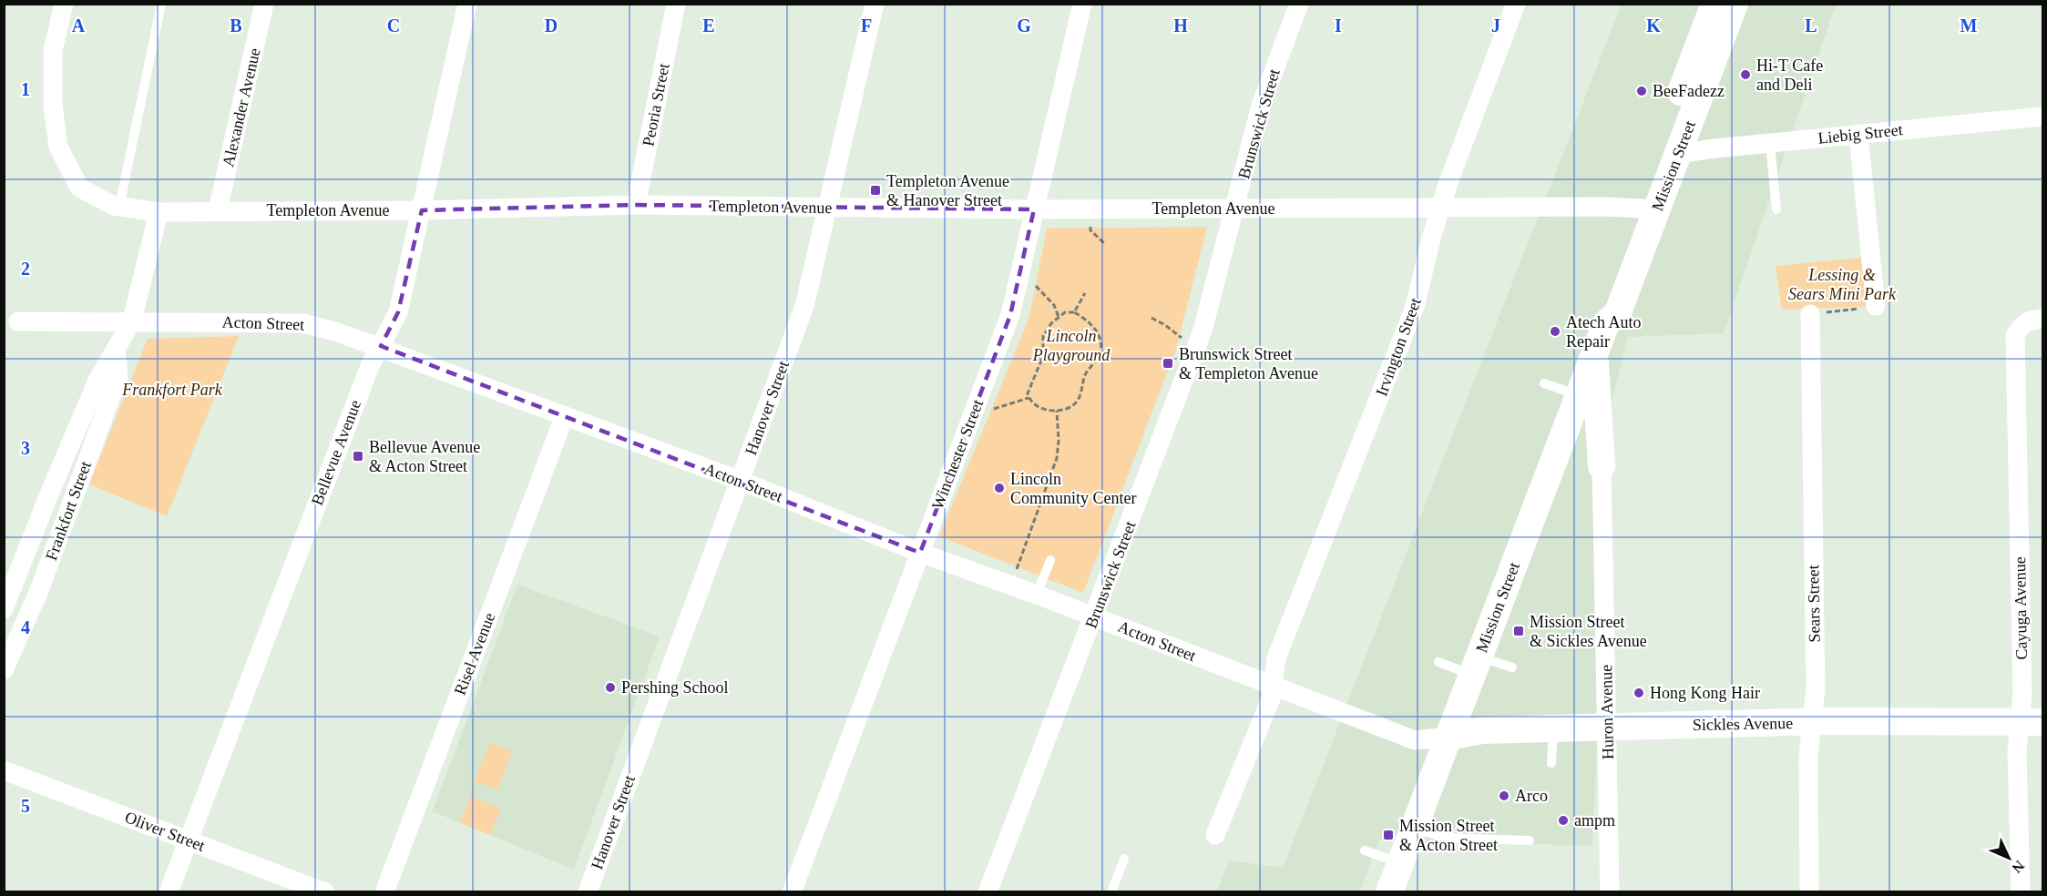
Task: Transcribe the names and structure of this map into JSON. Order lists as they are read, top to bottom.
{
  "streets": {
    "main road": ["Mission Street", "Sickles Avenue"],
    "street": [
      "Peoria Street",
      "Alexander Avenue",
      "Brunswick Street",
      "Liebig Street",
      "Templeton Avenue",
      "Acton Street",
      "Irvington Street",
      "Hanover Street",
      "Bellevue Avenue",
      "Winchester Street",
      "Frankfort Street",
      "Sears Street",
      "Cayuga Avenue",
      "Risel Avenue",
      "Huron Avenue",
      "Oliver Street"
    ]
  },
  "crossings": [
    ["Peoria Street", "Templeton Avenue"],
    ["Alexander Avenue", "Templeton Avenue"],
    ["Brunswick Street", "Templeton Avenue"],
    ["Brunswick Street", "Acton Street"],
    ["Liebig Street", "Mission Street"],
    ["Mission Street", "Templeton Avenue"],
    ["Mission Street", "Acton Street"],
    ["Mission Street", "Sickles Avenue"],
    ["Templeton Avenue", "Irvington Street"],
    ["Templeton Avenue", "Hanover Street"],
    ["Templeton Avenue", "Bellevue Avenue"],
    ["Templeton Avenue", "Winchester Street"],
    ["Templeton Avenue", "Frankfort Street"],
    ["Acton Street", "Irvington Street"],
    ["Acton Street", "Hanover Street"],
    ["Acton Street", "Bellevue Avenue"],
    ["Acton Street", "Winchester Street"],
    ["Acton Street", "Frankfort Street"],
    ["Acton Street", "Risel Avenue"],
    ["Acton Street", "Sickles Avenue"],
    ["Bellevue Avenue", "Oliver Street"],
    ["Sears Street", "Sickles Avenue"],
    ["Cayuga Avenue", "Sickles Avenue"],
    ["Huron Avenue", "Sickles Avenue"]
  ],
  "parks": ["Lessing & Sears Mini Park", "Lincoln Playground", "Frankfort Park"],
  "places": {
    "other": [
      "Hi-T Cafe and Deli",
      "BeeFadezz",
      "Atech Auto Repair",
      "Lincoln Community Center",
      "Pershing School",
      "Hong Kong Hair",
      "Arco",
      "ampm"
    ],
    "transit": [
      "Templeton Avenue & Hanover Street",
      "Brunswick Street & Templeton Avenue",
      "Bellevue Avenue & Acton Street",
      "Mission Street & Sickles Avenue",
      "Mission Street & Acton Street"
    ]
  },
  "north": "bottom right",
  "grid": {
    "columns": [
      "A",
      "B",
      "C",
      "D",
      "E",
      "F",
      "G",
      "H",
      "I",
      "J",
      "K",
      "L",
      "M"
    ],
    "rows": [
      "1",
      "2",
      "3",
      "4",
      "5"
    ]
  }
}
